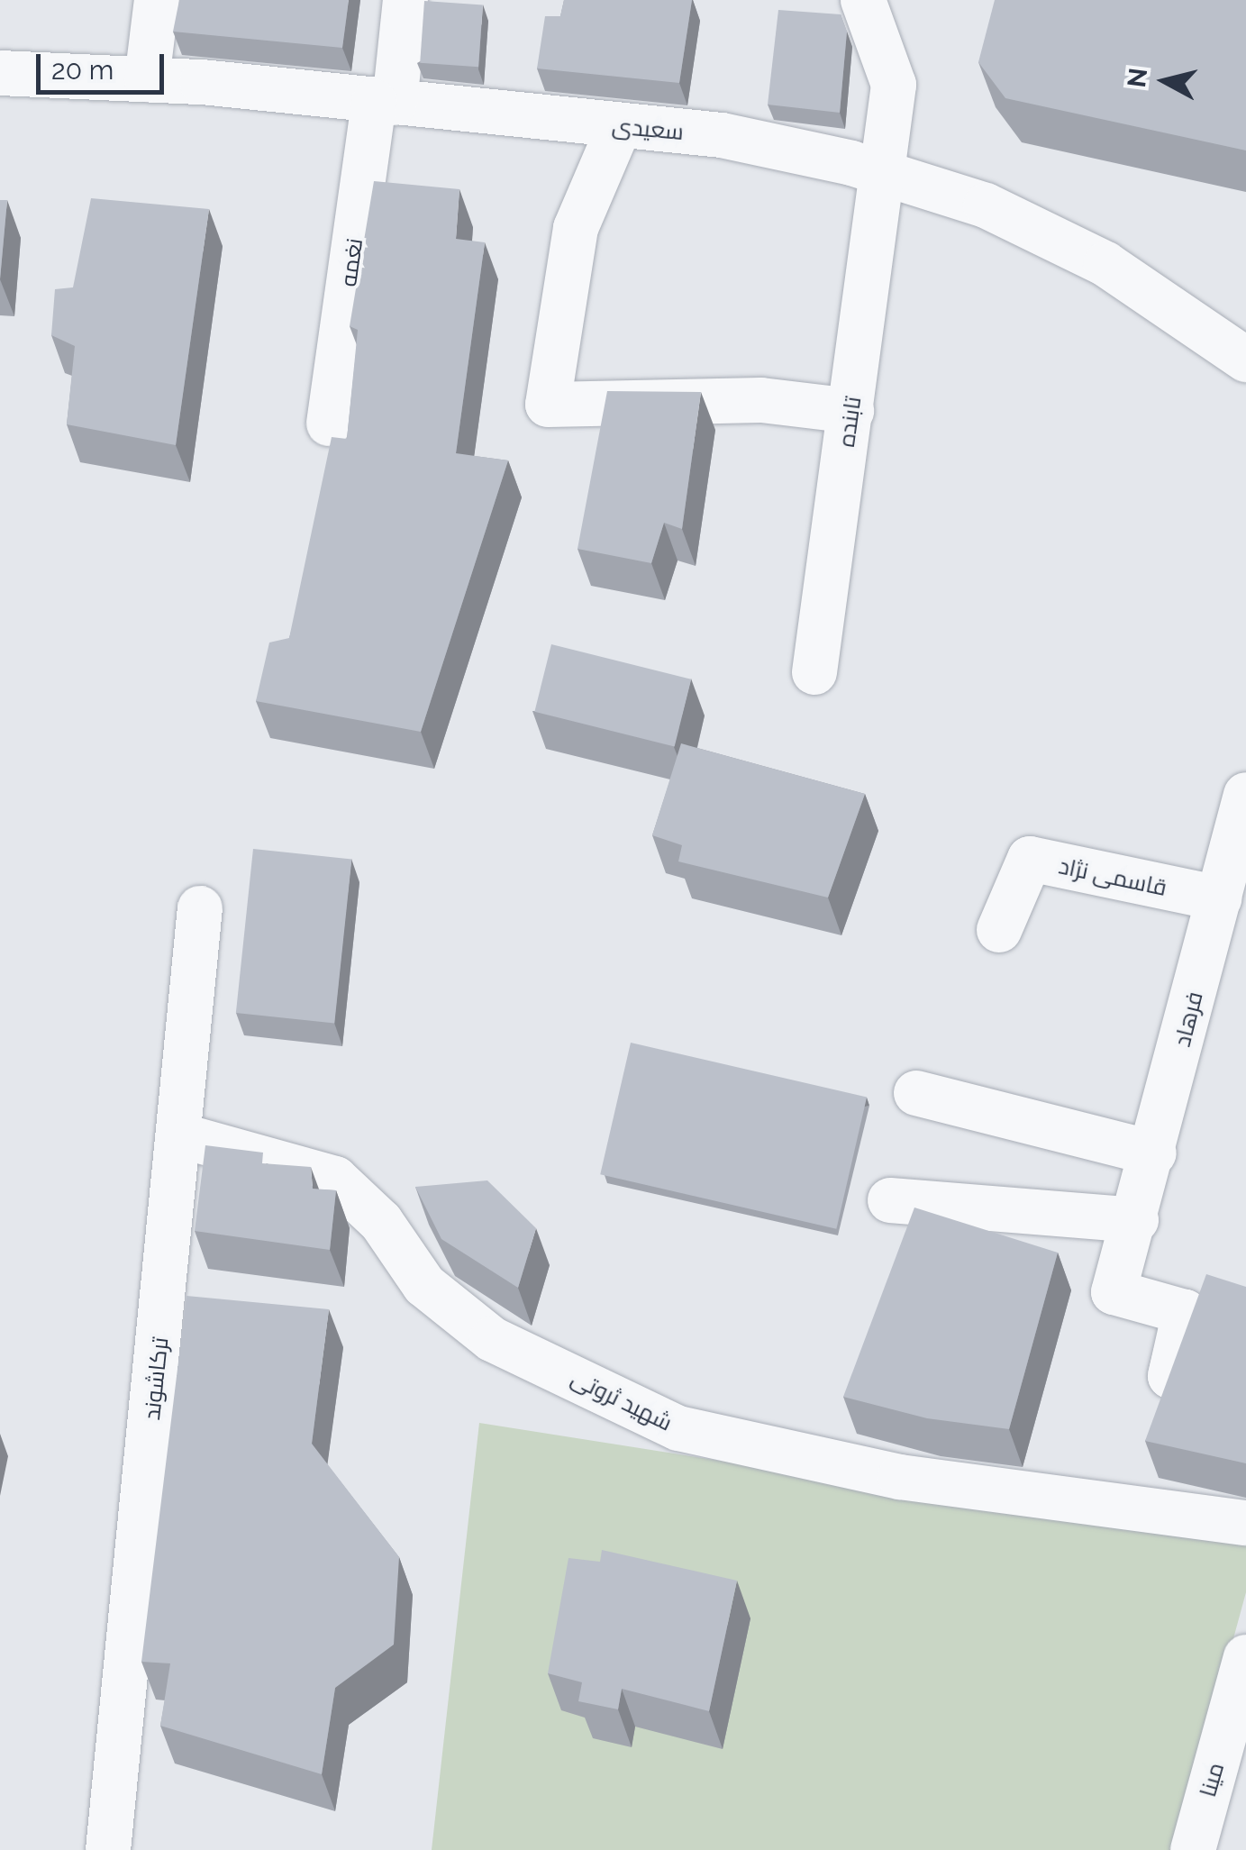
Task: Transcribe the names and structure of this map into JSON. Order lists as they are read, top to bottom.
{
  "streets": {
    "street": [
      "سعیدی",
      "نغمه",
      "تابنده",
      "قاسمی نژاد",
      "فرهاد",
      "ترکاشوند",
      "شهید ثروتی",
      "مینا"
    ]
  },
  "crossings": [
    ["سعیدی", "نغمه"],
    ["سعیدی", "تابنده"],
    ["قاسمی نژاد", "فرهاد"],
    ["ترکاشوند", "شهید ثروتی"]
  ],
  "scale_bar": "20 m",
  "north": "left"
}
